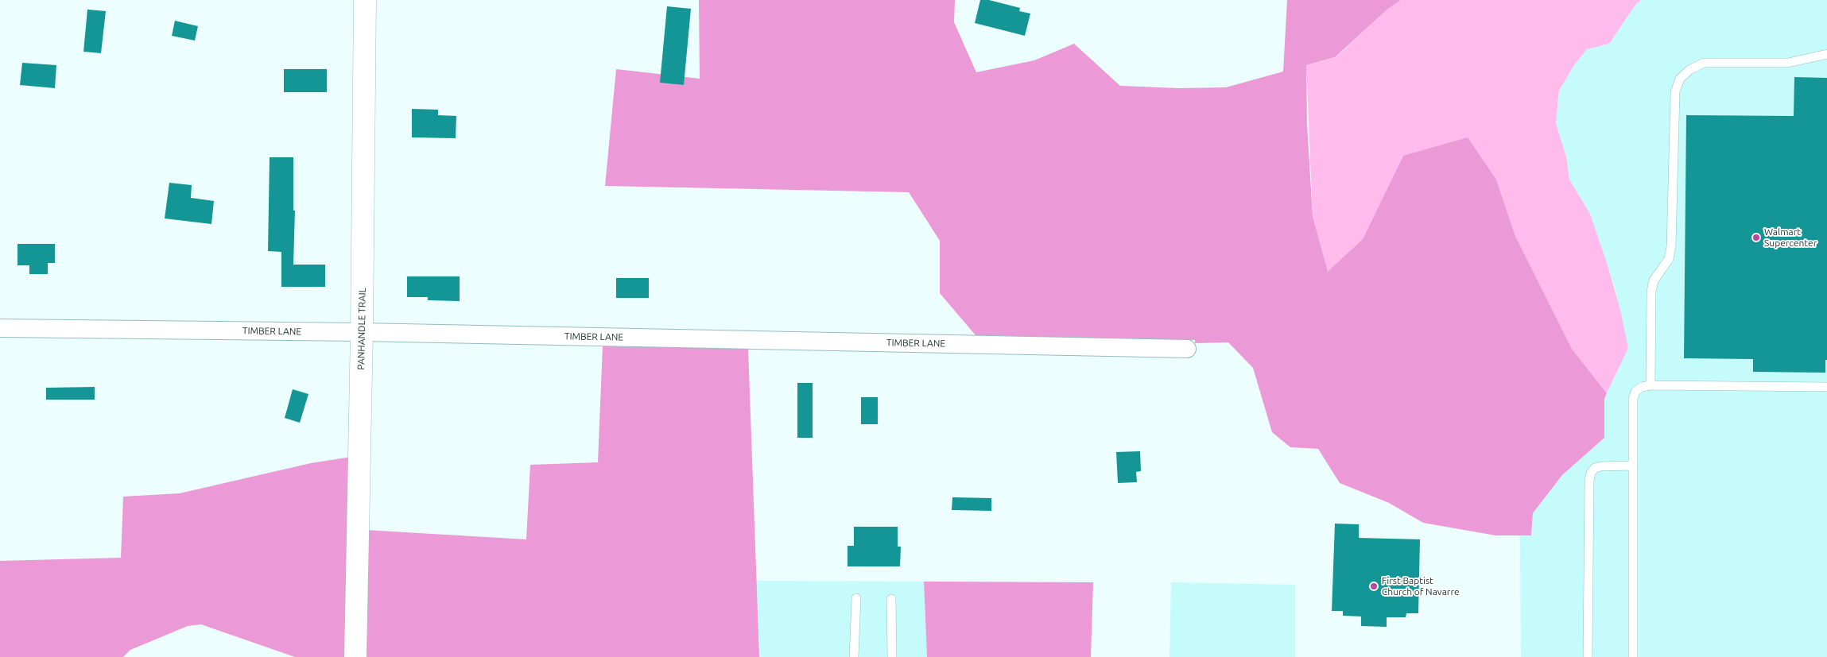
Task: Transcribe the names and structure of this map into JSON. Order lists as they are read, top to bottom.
{
  "streets": {
    "street": ["PANHANDLE TRAIL", "TIMBER LANE"]
  },
  "crossings": [
    ["PANHANDLE TRAIL", "TIMBER LANE"]
  ],
  "places": ["Walmart Supercenter", "First Baptist Church of Navarre"]
}
